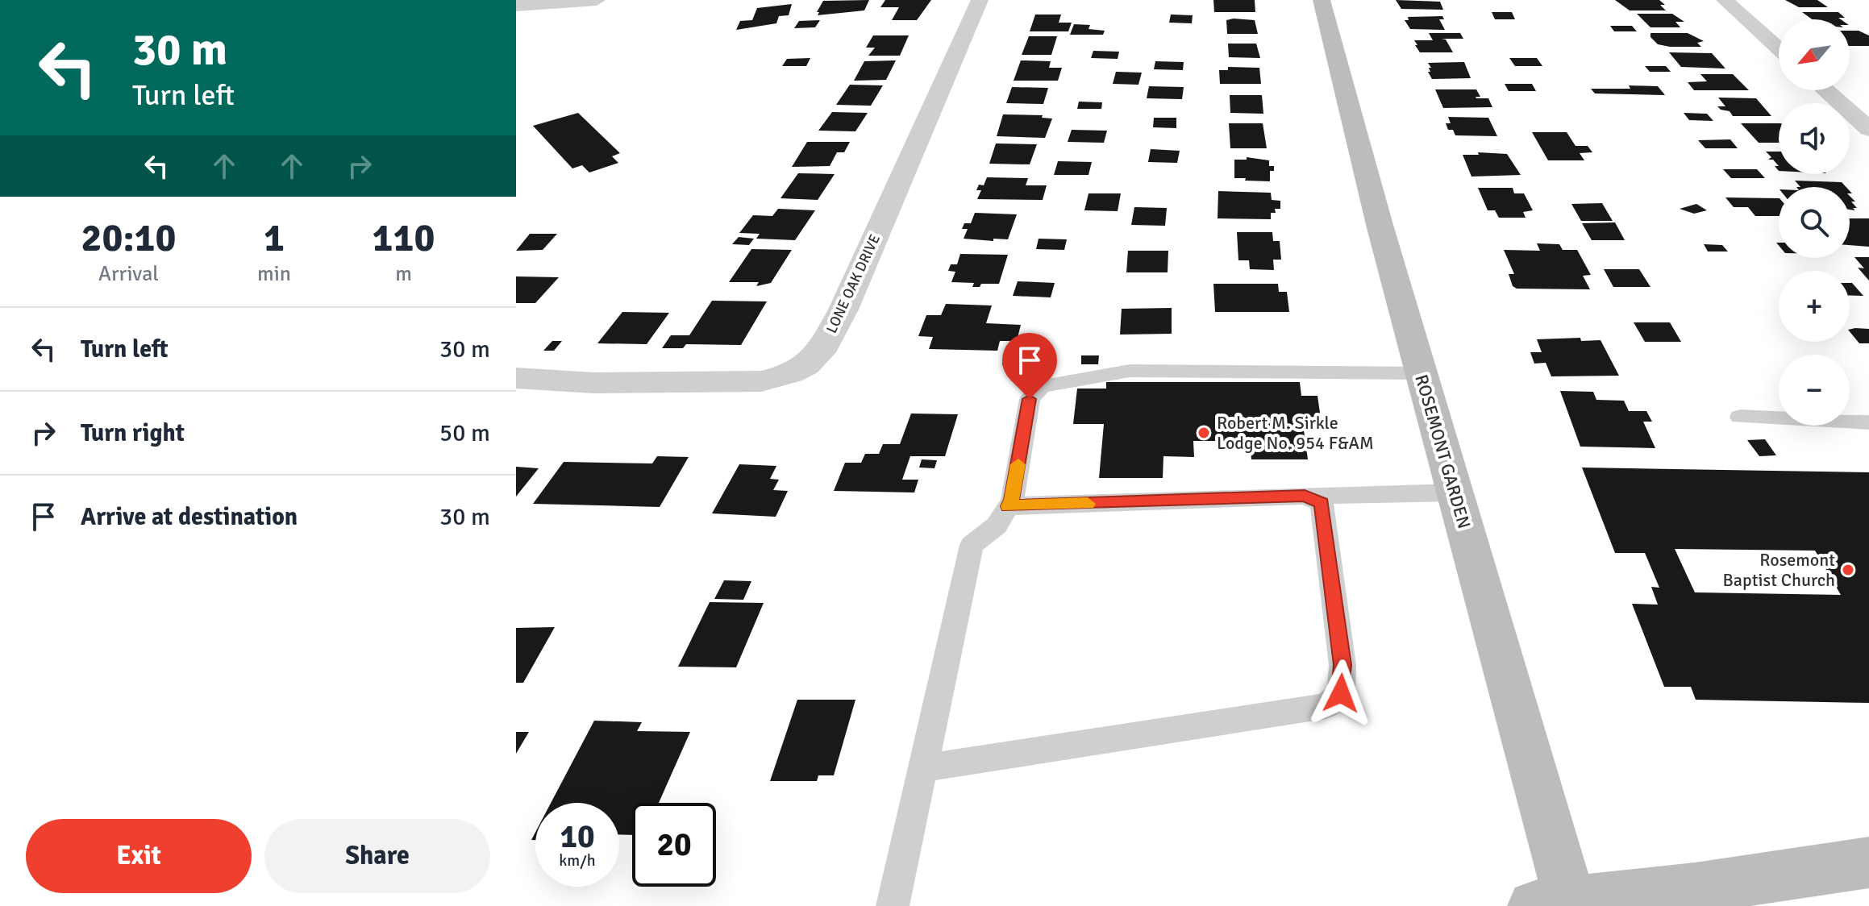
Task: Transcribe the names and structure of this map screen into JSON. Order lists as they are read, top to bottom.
{
  "streets": {
    "main road": ["ROSEMONT GARDEN"],
    "street": ["LONE OAK DRIVE"]
  },
  "places": ["Robert M. Sirkle Lodge No. 954 F&AM", "Rosemont Baptist Church"],
  "north": "bottom left",
  "page": {
    "turn": ["30 m", "Turn left"],
    "map_buttons": ["+", "−"],
    "eta": [
      "20:10",
      "Arrival",
      "1",
      "min",
      "110",
      "m"
    ],
    "list": [
      {
        "name": "Turn left",
        "value": "30 m"
      },
      {
        "name": "Turn right",
        "value": "50 m"
      },
      {
        "name": "Arrive at destination",
        "value": "30 m"
      }
    ],
    "speed": "10 km/h",
    "limit": "20",
    "buttons": ["Exit", "Share"]
  }
}
